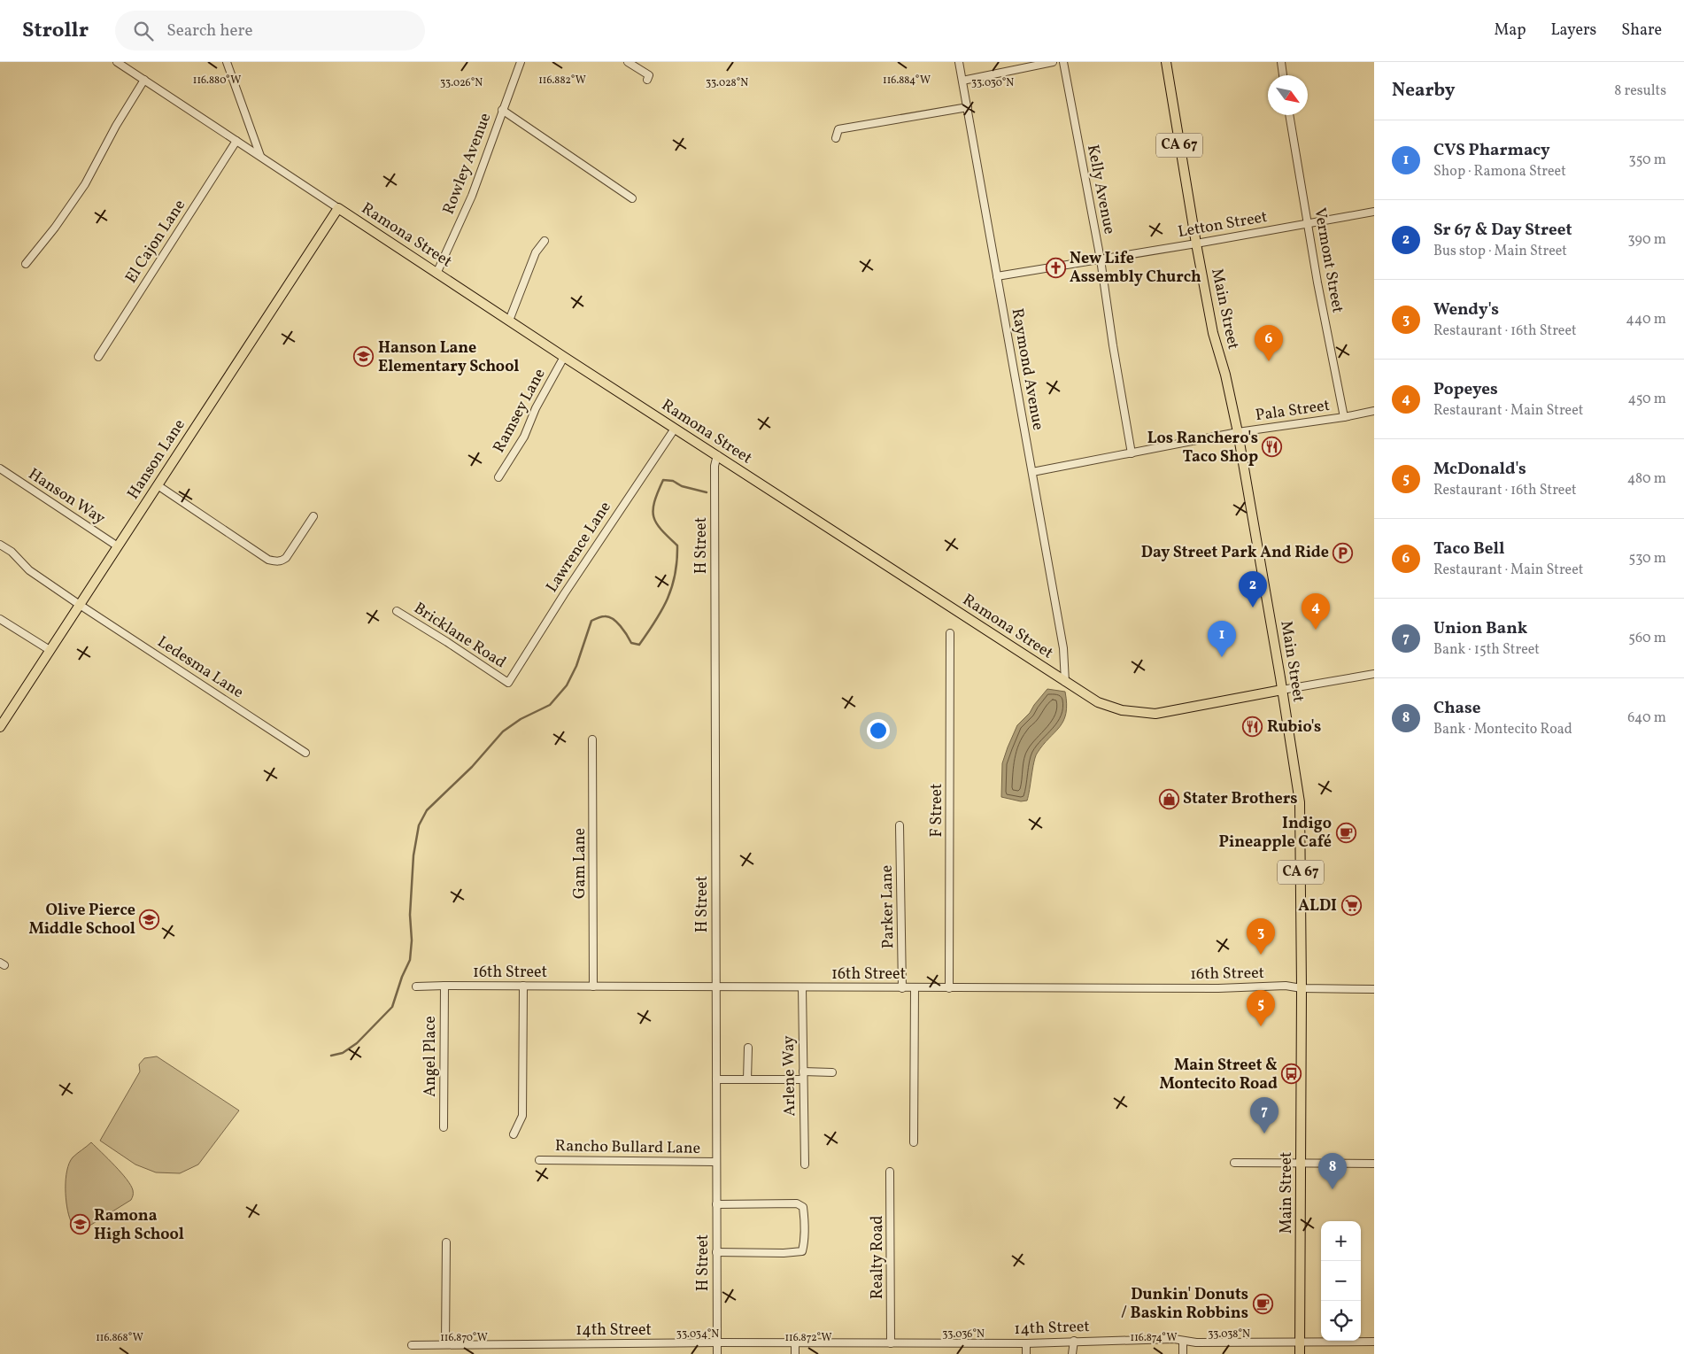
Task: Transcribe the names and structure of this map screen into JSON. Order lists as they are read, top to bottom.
{
  "streets": {
    "main road": [
      "CA 67",
      "Ramona Street",
      "Main Street",
      "Hanson Lane"
    ],
    "street": [
      "Rowley Avenue",
      "Kelly Avenue",
      "Letton Street",
      "El Cajon Lane",
      "Vermont Street",
      "Raymond Avenue",
      "Ramsey Lane",
      "Pala Street",
      "Hanson Way",
      "H Street",
      "Lawrence Lane",
      "Bricklane Road",
      "Ledesma Lane",
      "F Street",
      "Gam Lane",
      "Parker Lane",
      "16th Street",
      "Angel Place",
      "Arlene Way",
      "Rancho Bullard Lane",
      "Realty Road",
      "14th Street"
    ]
  },
  "crossings": [
    ["Rowley Avenue", "Ramona Street"],
    ["Kelly Avenue", "Letton Street"],
    ["Kelly Avenue", "Pala Street"],
    ["Letton Street", "Vermont Street"],
    ["Letton Street", "Main Street"],
    ["Letton Street", "Raymond Avenue"],
    ["Ramona Street", "El Cajon Lane"],
    ["Ramona Street", "Main Street"],
    ["Ramona Street", "Raymond Avenue"],
    ["Ramona Street", "Ramsey Lane"],
    ["Ramona Street", "Hanson Lane"],
    ["Ramona Street", "H Street"],
    ["Ramona Street", "Lawrence Lane"],
    ["Vermont Street", "Pala Street"],
    ["Main Street", "Pala Street"],
    ["Main Street", "16th Street"],
    ["Main Street", "14th Street"],
    ["Raymond Avenue", "Pala Street"],
    ["Hanson Lane", "Hanson Way"],
    ["Hanson Lane", "Ledesma Lane"],
    ["H Street", "16th Street"],
    ["H Street", "Rancho Bullard Lane"],
    ["H Street", "14th Street"],
    ["Lawrence Lane", "Bricklane Road"],
    ["F Street", "16th Street"],
    ["Gam Lane", "16th Street"],
    ["Parker Lane", "16th Street"],
    ["16th Street", "Angel Place"],
    ["16th Street", "Arlene Way"],
    ["Realty Road", "14th Street"]
  ],
  "places": {
    "church": ["New Life Assembly Church"],
    "school or university": ["Hanson Lane Elementary School", "Olive Pierce Middle School", "Ramona High School"],
    "restaurant": ["Los Ranchero's Taco Shop", "Rubio's"],
    "parking": ["Day Street Park And Ride"],
    "shop": ["Stater Brothers"],
    "cafe": ["Indigo Pineapple Café", "Dunkin' Donuts / Baskin Robbins"],
    "supermarket": ["ALDI"],
    "bus stop": ["Main Street & Montecito Road"]
  },
  "north": "bottom right",
  "page": {
    "header": "Strollr",
    "search": "Search here",
    "nav": ["Map", "Layers", "Share"],
    "heading": ["Nearby", "8 results"],
    "list": [
      {
        "mark": "1",
        "name": "CVS Pharmacy",
        "note": "Shop · Ramona Street",
        "value": "350 m"
      },
      {
        "mark": "2",
        "name": "Sr 67 & Day Street",
        "note": "Bus stop · Main Street",
        "value": "390 m"
      },
      {
        "mark": "3",
        "name": "Wendy's",
        "note": "Restaurant · 16th Street",
        "value": "440 m"
      },
      {
        "mark": "4",
        "name": "Popeyes",
        "note": "Restaurant · Main Street",
        "value": "450 m"
      },
      {
        "mark": "5",
        "name": "McDonald's",
        "note": "Restaurant · 16th Street",
        "value": "480 m"
      },
      {
        "mark": "6",
        "name": "Taco Bell",
        "note": "Restaurant · Main Street",
        "value": "530 m"
      },
      {
        "mark": "7",
        "name": "Union Bank",
        "note": "Bank · 15th Street",
        "value": "560 m"
      },
      {
        "mark": "8",
        "name": "Chase",
        "note": "Bank · Montecito Road",
        "value": "640 m"
      }
    ],
    "pins": [
      "6",
      "2",
      "4",
      "1",
      "3",
      "5",
      "7",
      "8"
    ],
    "map_buttons": ["+", "−"]
  },
  "coordinates": [
    "116.884°W",
    "116.880°W",
    "116.882°W",
    "33.026°N",
    "33.028°N",
    "33.030°N",
    "33.034°N",
    "33.036°N",
    "33.038°N",
    "116.868°W",
    "116.870°W",
    "116.872°W",
    "116.874°W"
  ]
}
